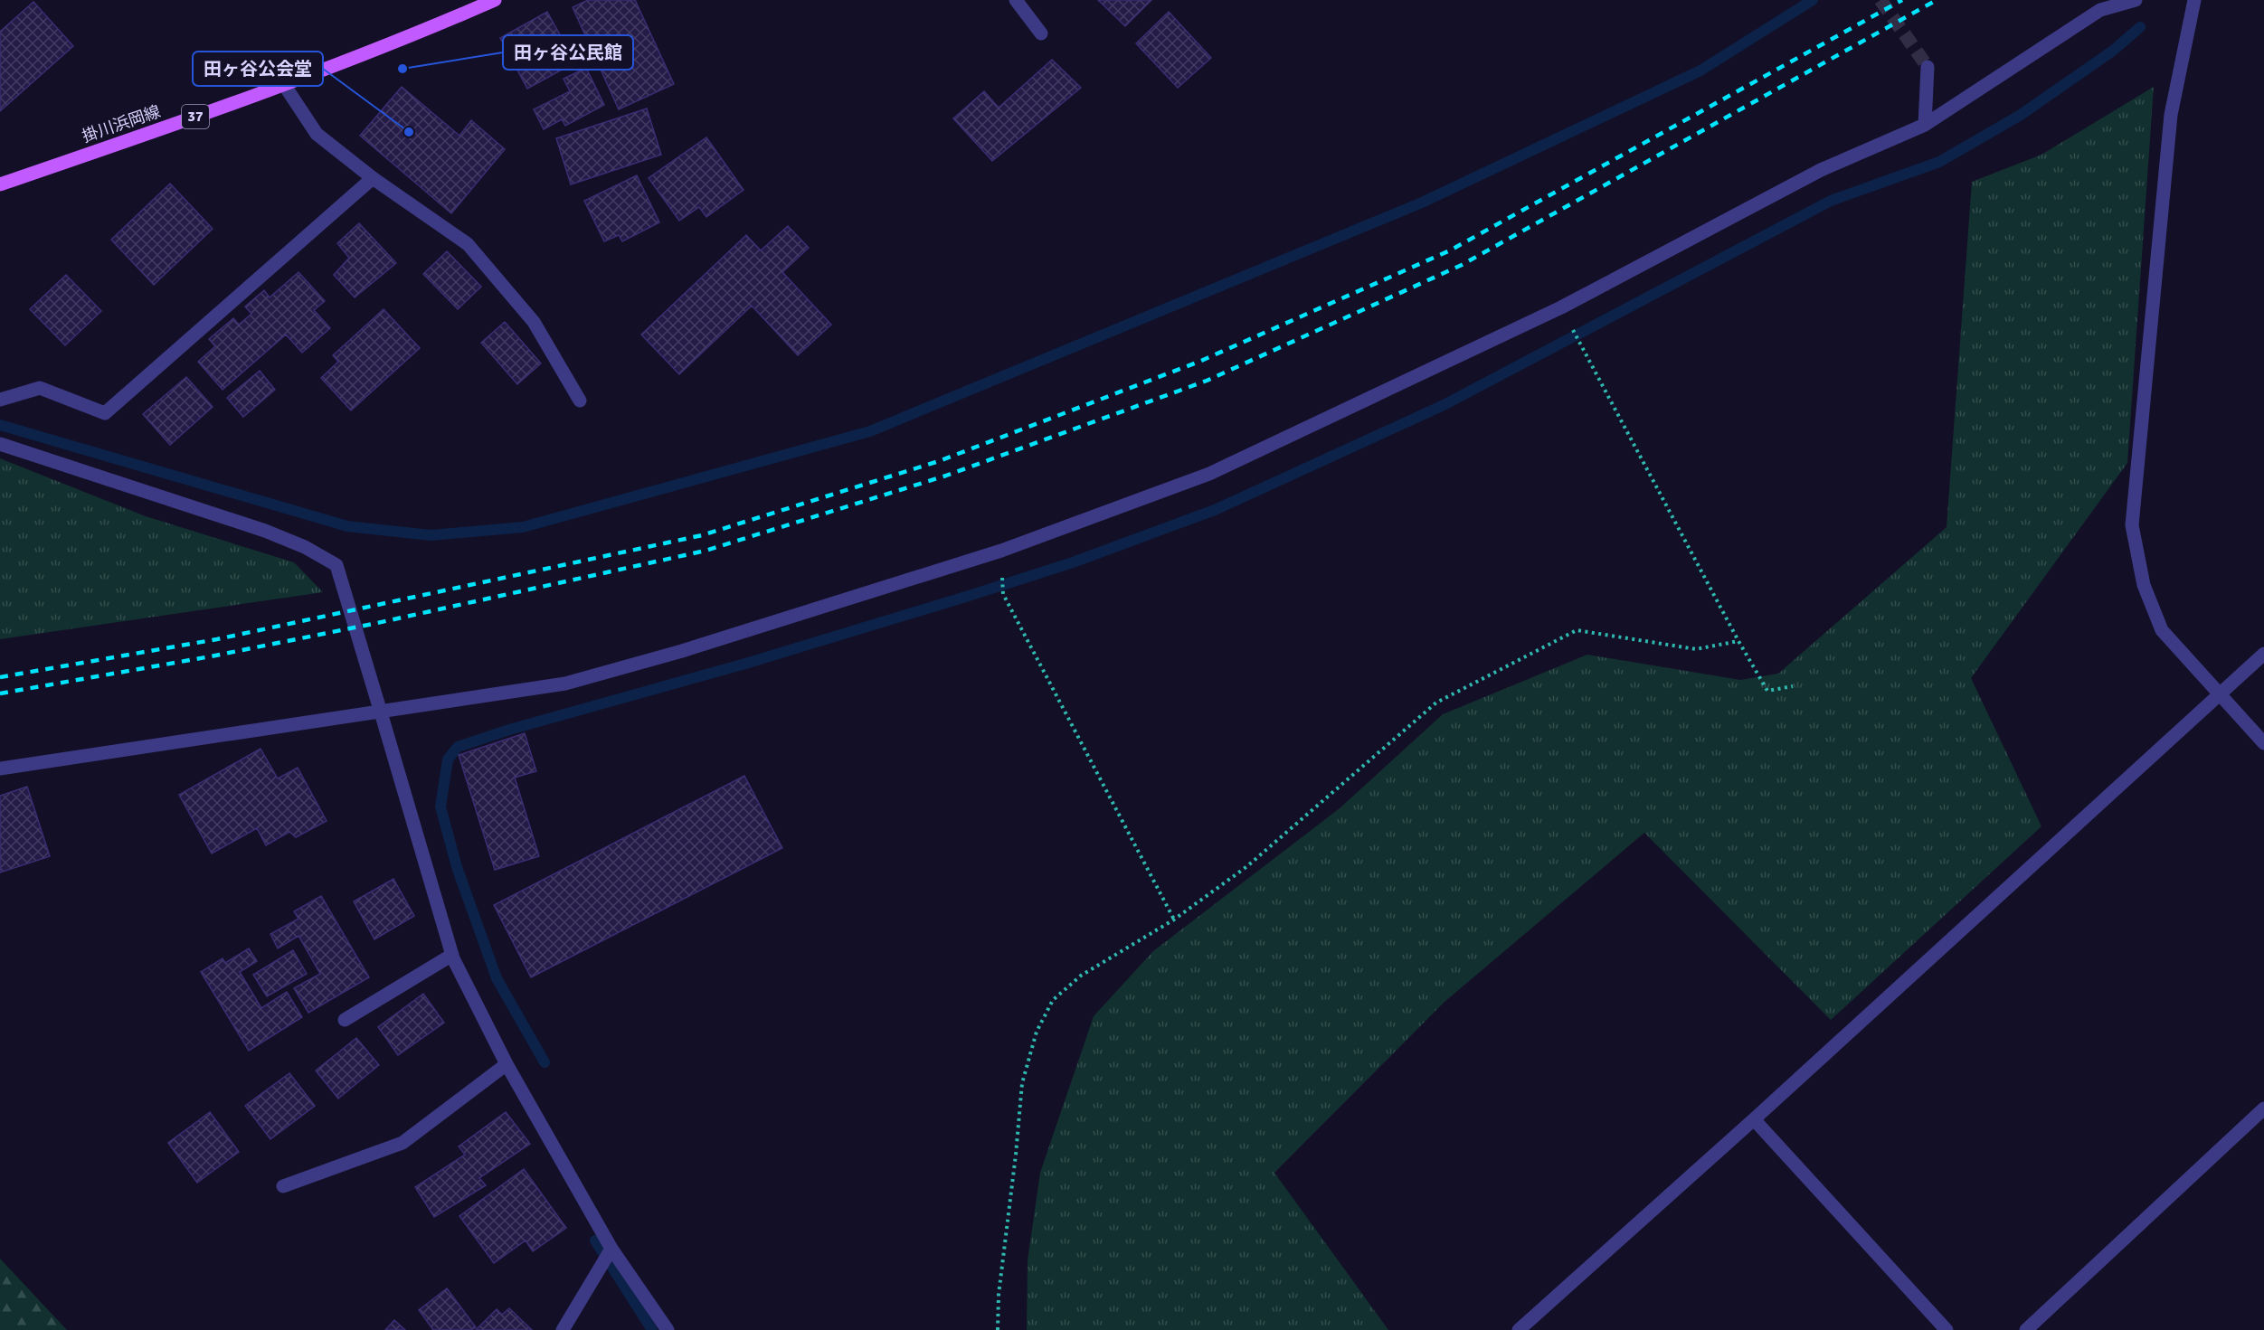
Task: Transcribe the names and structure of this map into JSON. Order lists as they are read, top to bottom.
{
  "streets": {
    "main road": ["37", "掛川浜岡線"]
  },
  "places": ["田ヶ谷公民館", "田ヶ谷公会堂"]
}
